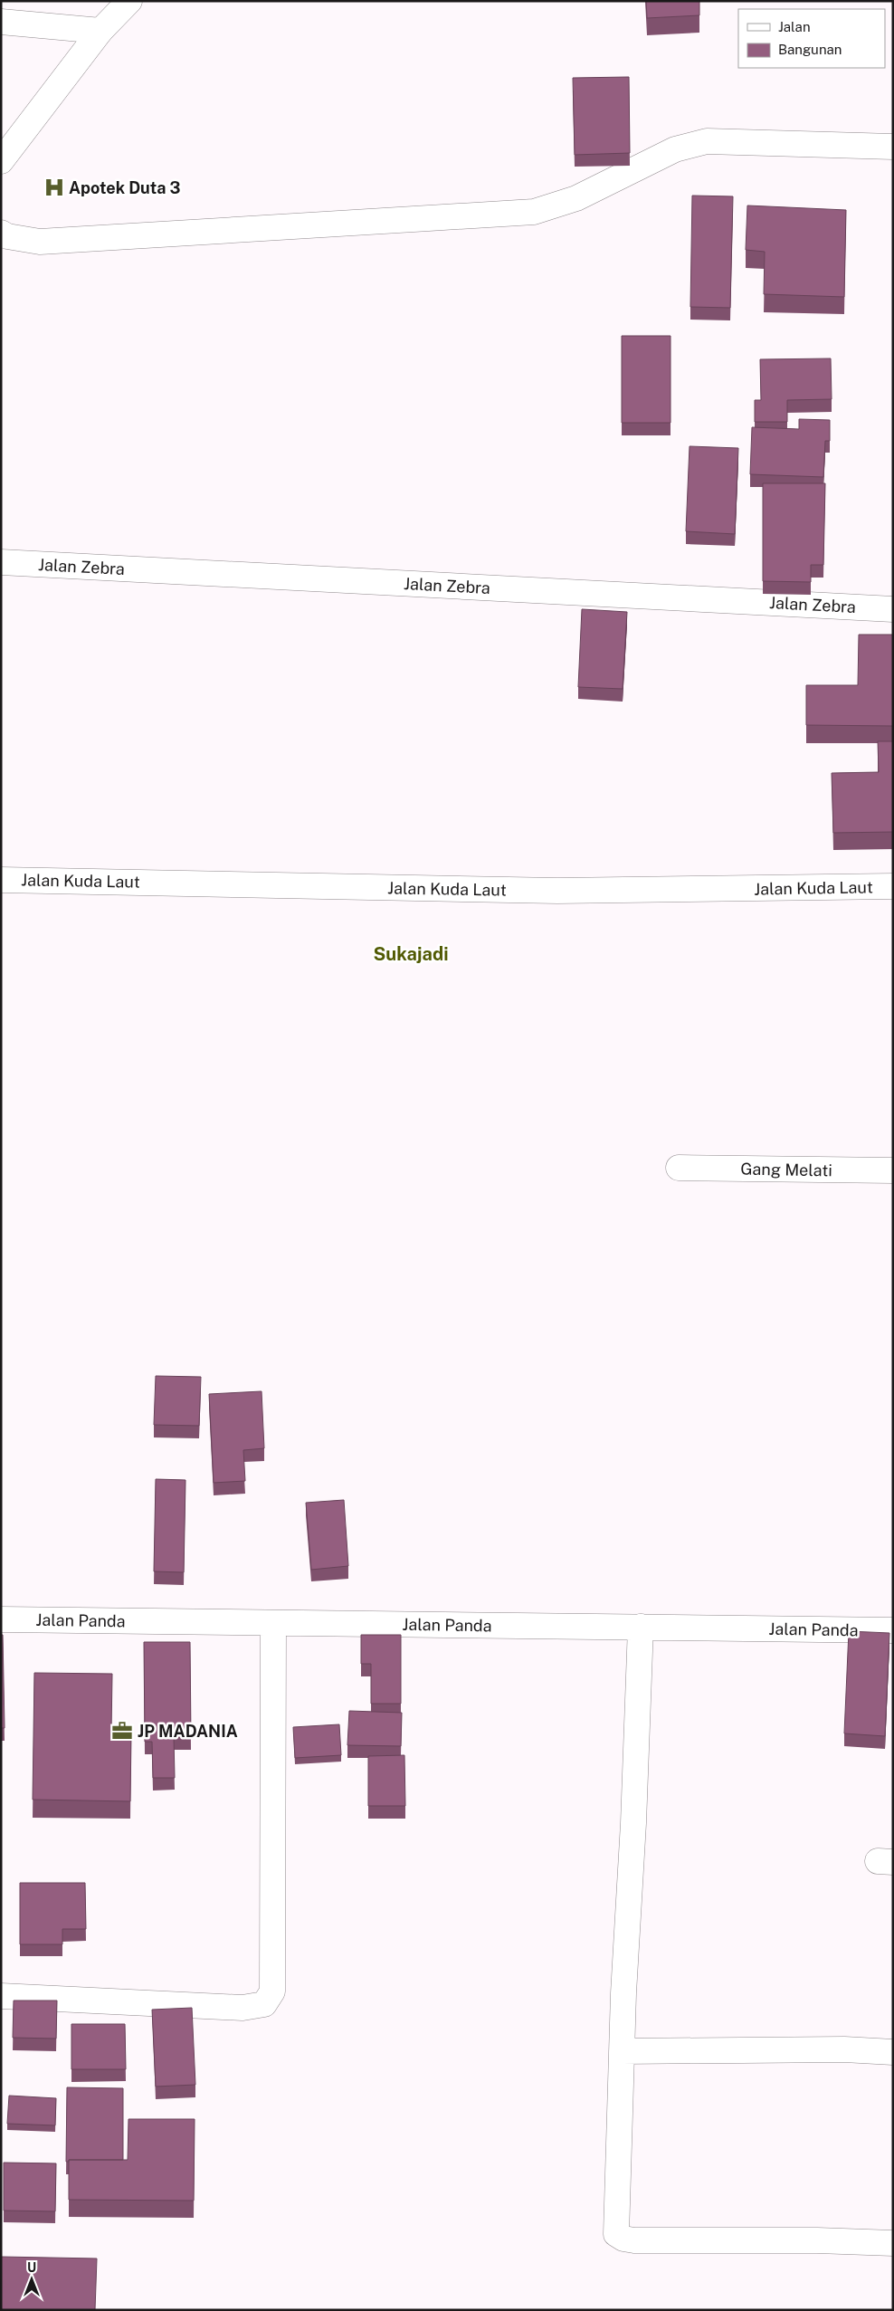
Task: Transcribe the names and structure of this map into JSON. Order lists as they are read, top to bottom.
{
  "streets": {
    "street": [
      "Jalan Zebra",
      "Jalan Kuda Laut",
      "Gang Melati",
      "Jalan Panda"
    ]
  },
  "districts": ["Sukajadi"],
  "places": {
    "hospital": ["Apotek Duta 3"],
    "office": ["JP MADANIA"]
  },
  "legend": ["Jalan", "Bangunan"],
  "north": "top"
}
